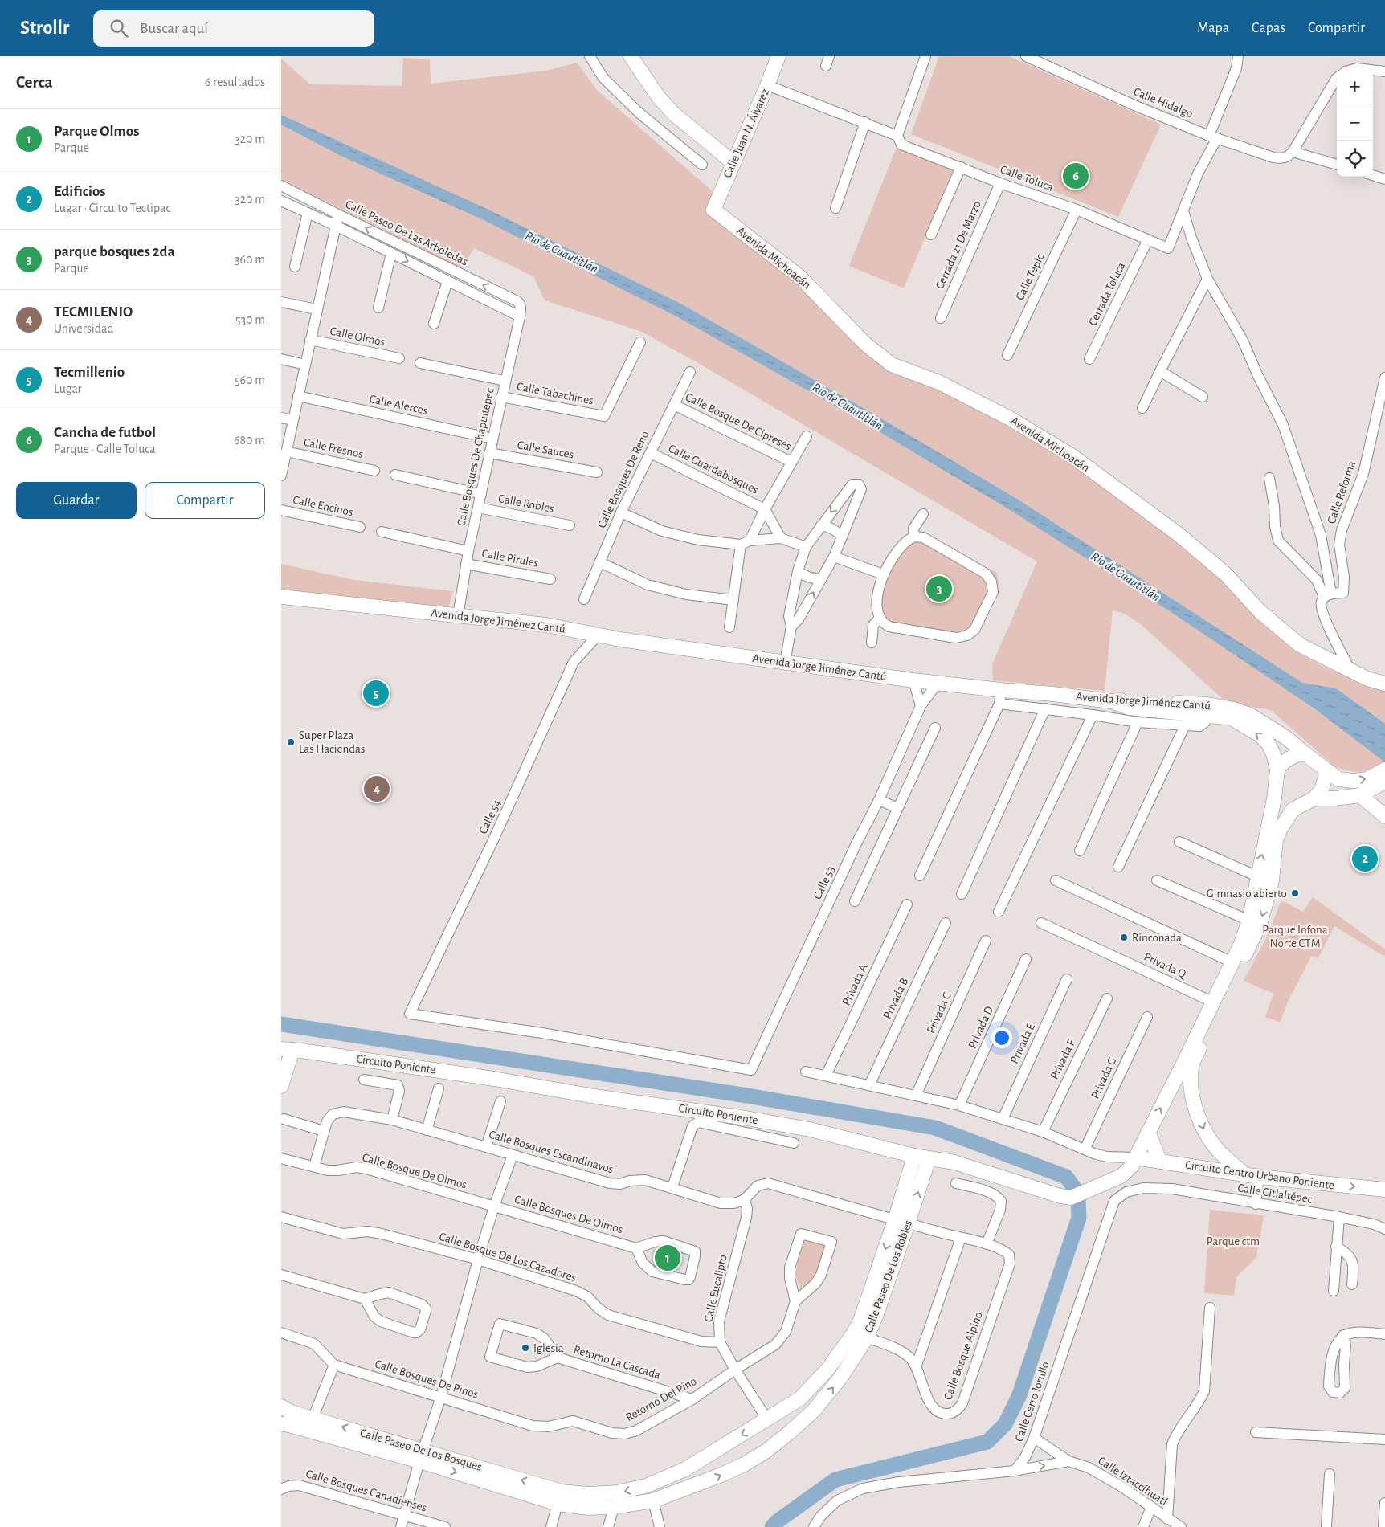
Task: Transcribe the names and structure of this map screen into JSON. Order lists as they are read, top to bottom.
{
  "streets": {
    "main road": [
      "Calle Juan N. Álvarez",
      "Avenida Michoacán",
      "Avenida Jorge Jiménez Cantú",
      "Circuito Poniente",
      "Circuito Centro Urbano Poniente",
      "Calle Paseo De Los Robles",
      "Calle Paseo De Los Bosques"
    ],
    "street": [
      "Calle Hidalgo",
      "Calle Toluca",
      "Calle Paseo De Las Arboledas",
      "Cerrada 21 De Marzo",
      "Calle Tepic",
      "Cerrada Toluca",
      "Calle Olmos",
      "Calle Tabachines",
      "Calle Alerces",
      "Calle Bosque De Cipreses",
      "Calle Fresnos",
      "Calle Sauces",
      "Calle Bosques De Chapultepec",
      "Calle Guardabosques",
      "Calle Bosques De Reno",
      "Calle Reforma",
      "Calle Robles",
      "Calle Encinos",
      "Calle Pirules",
      "Calle 54",
      "Calle 53",
      "Privada Q",
      "Privada A",
      "Privada B",
      "Privada C",
      "Privada D",
      "Privada E",
      "Privada F",
      "Privada G",
      "Calle Bosques Escandinavos",
      "Calle Bosque De Olmos",
      "Calle Citlaltépec",
      "Calle Bosques De Olmos",
      "Calle Bosque De Los Cazadores",
      "Calle Eucalipto",
      "Calle Bosque Alpino",
      "Retorno La Cascada",
      "Calle Bosques De Pinos",
      "Retorno Del Pino",
      "Calle Cerro Jorullo",
      "Calle Iztaccíhuatl",
      "Calle Bosques Canadienses"
    ]
  },
  "crossings": [
    ["Calle Hidalgo", "Calle Toluca"],
    ["Calle Juan N. Álvarez", "Calle Toluca"],
    ["Calle Juan N. Álvarez", "Avenida Michoacán"],
    ["Calle Toluca", "Cerrada 21 De Marzo"],
    ["Calle Toluca", "Calle Tepic"],
    ["Calle Toluca", "Cerrada Toluca"],
    ["Calle Paseo De Las Arboledas", "Calle Bosques De Chapultepec"],
    ["Calle Tabachines", "Calle Bosques De Chapultepec"],
    ["Calle Alerces", "Calle Bosques De Chapultepec"],
    ["Calle Bosque De Cipreses", "Calle Bosques De Reno"],
    ["Calle Sauces", "Calle Bosques De Chapultepec"],
    ["Calle Bosques De Chapultepec", "Calle Robles"],
    ["Calle Bosques De Chapultepec", "Calle Pirules"],
    ["Calle Bosques De Chapultepec", "Avenida Jorge Jiménez Cantú"],
    ["Calle Guardabosques", "Calle Bosques De Reno"],
    ["Avenida Jorge Jiménez Cantú", "Calle 54"],
    ["Avenida Jorge Jiménez Cantú", "Calle 53"],
    ["Avenida Jorge Jiménez Cantú", "Circuito Poniente"],
    ["Calle 54", "Calle 53"],
    ["Privada Q", "Circuito Poniente"],
    ["Circuito Poniente", "Circuito Centro Urbano Poniente"],
    ["Circuito Poniente", "Calle Paseo De Los Robles"],
    ["Calle Bosques Escandinavos", "Calle Eucalipto"],
    ["Calle Bosque De Olmos", "Calle Bosques De Olmos"],
    ["Calle Citlaltépec", "Calle Cerro Jorullo"],
    ["Calle Bosque De Los Cazadores", "Calle Eucalipto"],
    ["Calle Paseo De Los Robles", "Calle Eucalipto"],
    ["Calle Paseo De Los Robles", "Calle Bosque Alpino"],
    ["Calle Paseo De Los Robles", "Calle Paseo De Los Bosques"],
    ["Calle Eucalipto", "Retorno Del Pino"],
    ["Retorno La Cascada", "Retorno Del Pino"],
    ["Calle Bosques De Pinos", "Retorno Del Pino"],
    ["Calle Cerro Jorullo", "Calle Iztaccíhuatl"]
  ],
  "one_way": ["Circuito Centro Urbano Poniente"],
  "water": ["Rio de Cuautitlán"],
  "parks": ["Parque Infona Norte CTM", "Parque ctm"],
  "places": [
    "Super Plaza Las Haciendas",
    "Gimnasio abierto",
    "Rinconada",
    "Iglesia"
  ],
  "page": {
    "header": "Strollr",
    "search": "Buscar aquí",
    "nav": ["Mapa", "Capas", "Compartir"],
    "heading": ["Cerca", "6 resultados"],
    "map_buttons": ["+", "−"],
    "list": [
      {
        "mark": "1",
        "name": "Parque Olmos",
        "note": "Parque",
        "value": "320 m"
      },
      {
        "mark": "2",
        "name": "Edificios",
        "note": "Lugar · Circuito Tectipac",
        "value": "320 m"
      },
      {
        "mark": "3",
        "name": "parque bosques 2da",
        "note": "Parque",
        "value": "360 m"
      },
      {
        "mark": "4",
        "name": "TECMILENIO",
        "note": "Universidad",
        "value": "530 m"
      },
      {
        "mark": "5",
        "name": "Tecmillenio",
        "note": "Lugar",
        "value": "560 m"
      },
      {
        "mark": "6",
        "name": "Cancha de futbol",
        "note": "Parque · Calle Toluca",
        "value": "680 m"
      }
    ],
    "pins": [
      "6",
      "3",
      "5",
      "4",
      "2",
      "1"
    ],
    "buttons": ["Guardar", "Compartir"]
  }
}
